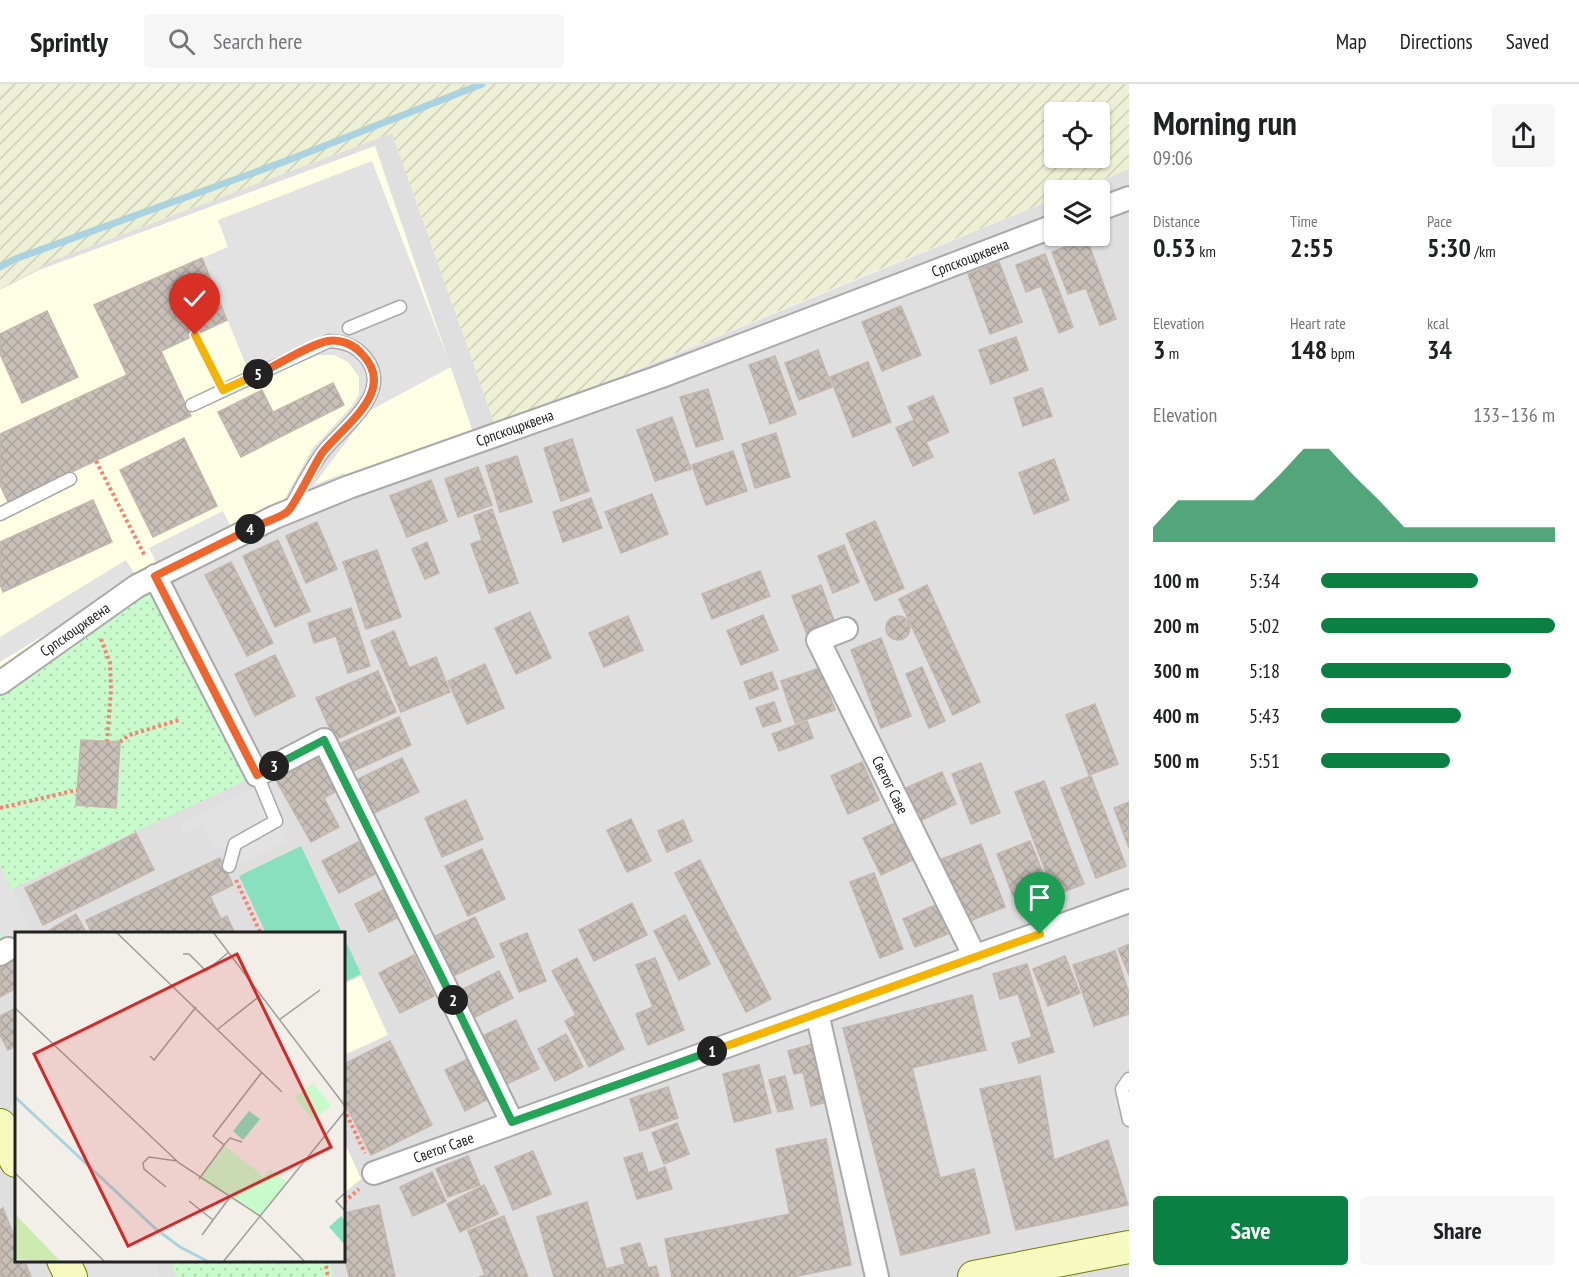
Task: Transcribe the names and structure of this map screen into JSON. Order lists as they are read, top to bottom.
{
  "streets": {
    "street": ["Српскоцрквена", "Светог Саве"]
  },
  "page": {
    "header": "Sprintly",
    "search": "Search here",
    "nav": ["Map", "Directions", "Saved"],
    "heading": ["Morning run", "09:06"],
    "stats": [
      ["Distance", "0.53 km"],
      ["Time", "2:55"],
      ["Pace", "5:30 /km"],
      ["Elevation", "3 m"],
      ["Heart rate", "148 bpm"],
      ["kcal", "34"]
    ],
    "pins": [
      "5",
      "4",
      "3",
      "2",
      "1"
    ],
    "chart": ["Elevation", "133–136 m"],
    "list": [
      {
        "name": "100 m",
        "note": "5:34"
      },
      {
        "name": "200 m",
        "note": "5:02"
      },
      {
        "name": "300 m",
        "note": "5:18"
      },
      {
        "name": "400 m",
        "note": "5:43"
      },
      {
        "name": "500 m",
        "note": "5:51"
      }
    ],
    "buttons": ["Save", "Share"]
  }
}
